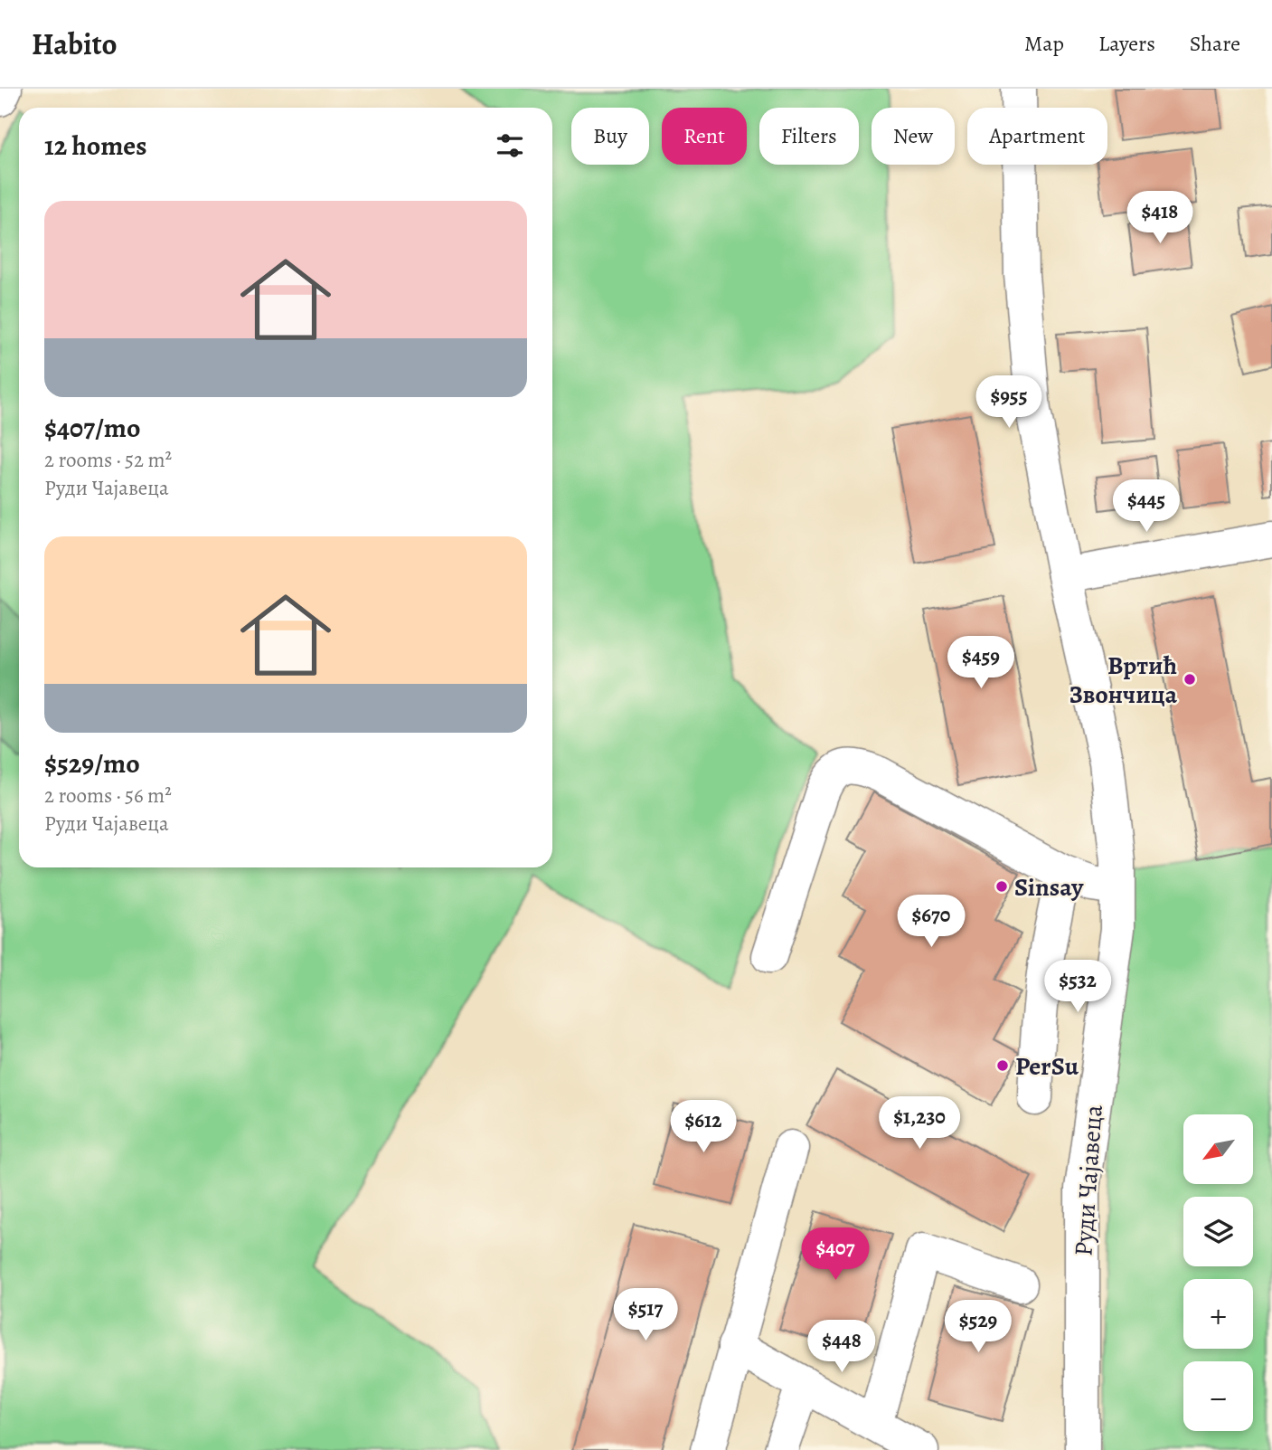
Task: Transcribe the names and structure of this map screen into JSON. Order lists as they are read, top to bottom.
{
  "streets": {
    "street": ["Руди Чајавеца"]
  },
  "places": ["Вртић Звончица", "Sinsay", "PerSu"],
  "north": "bottom left",
  "page": {
    "header": "Habito",
    "nav": ["Map", "Layers", "Share"],
    "chip": [
      "Buy",
      "Rent",
      "Filters",
      "New",
      "Apartment"
    ],
    "heading": "12 homes",
    "list": [
      {
        "name": "$407/mo",
        "note": "2 rooms · 52 m² · Руди Чајавеца"
      },
      {
        "name": "$529/mo",
        "note": "2 rooms · 56 m² · Руди Чајавеца"
      }
    ],
    "price": [
      "$418",
      "$955",
      "$445",
      "$459",
      "$670",
      "$532",
      "$1,230",
      "$612",
      "$407",
      "$517",
      "$529",
      "$448"
    ],
    "map_buttons": ["+", "−"]
  }
}
